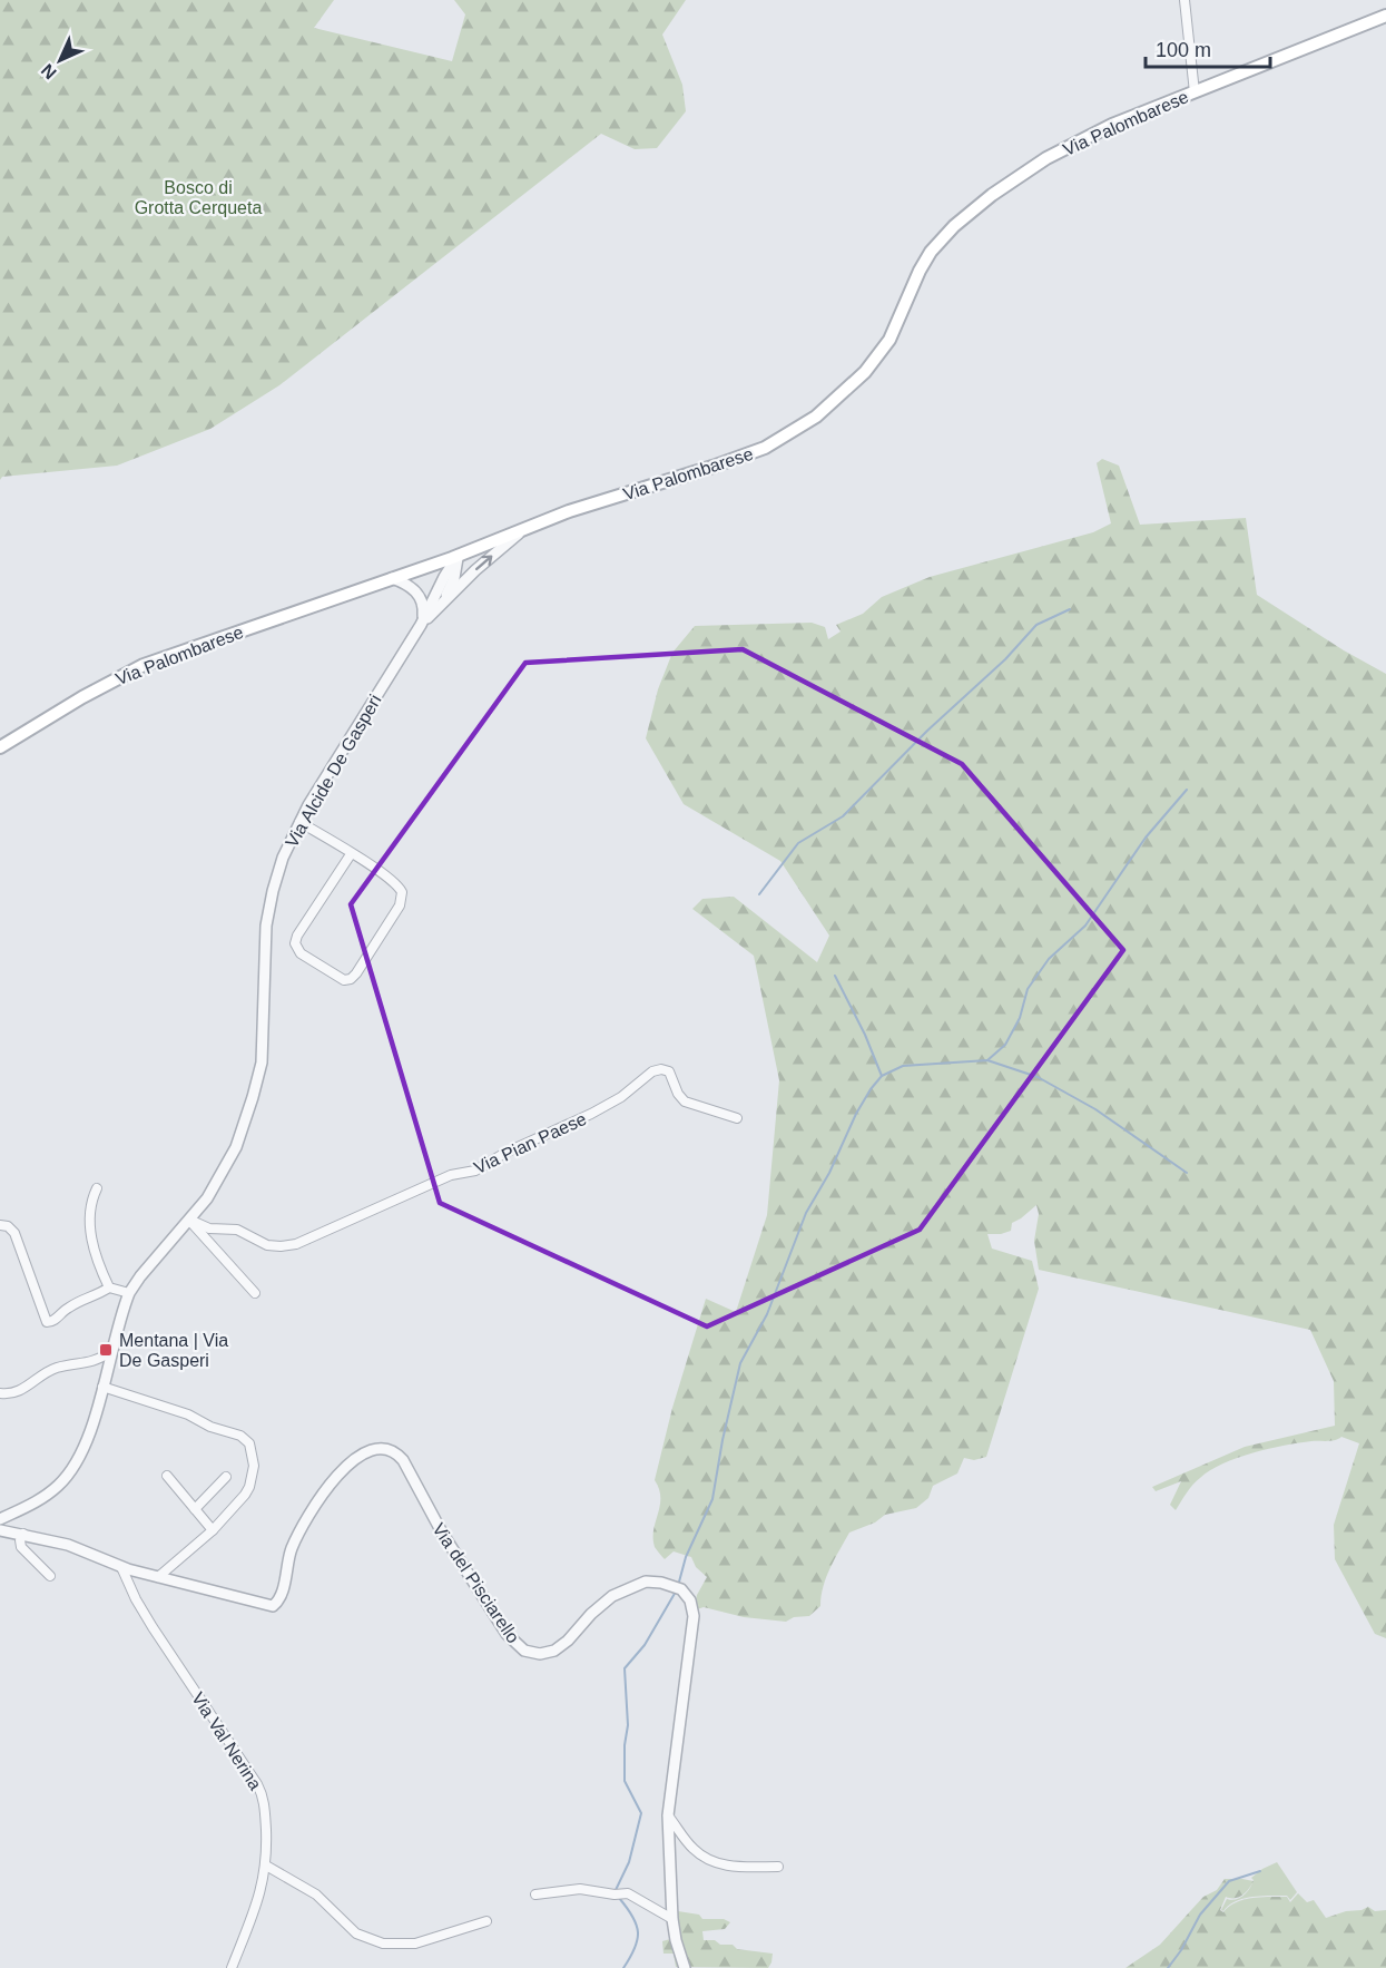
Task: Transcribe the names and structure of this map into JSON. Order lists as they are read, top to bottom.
{
  "streets": {
    "main road": ["Via Palombarese"],
    "street": [
      "Via Alcide De Gasperi",
      "Via Pian Paese",
      "Via del Pisciarello",
      "Via Val Nerina"
    ]
  },
  "crossings": [
    ["Via Palombarese", "Via Alcide De Gasperi"],
    ["Via Alcide De Gasperi", "Via Pian Paese"],
    ["Via del Pisciarello", "Via Val Nerina"]
  ],
  "parks": ["Bosco di Grotta Cerqueta"],
  "places": {
    "transit": ["Mentana | Via De Gasperi"]
  },
  "scale_bar": "100 m",
  "north": "bottom left"
}
